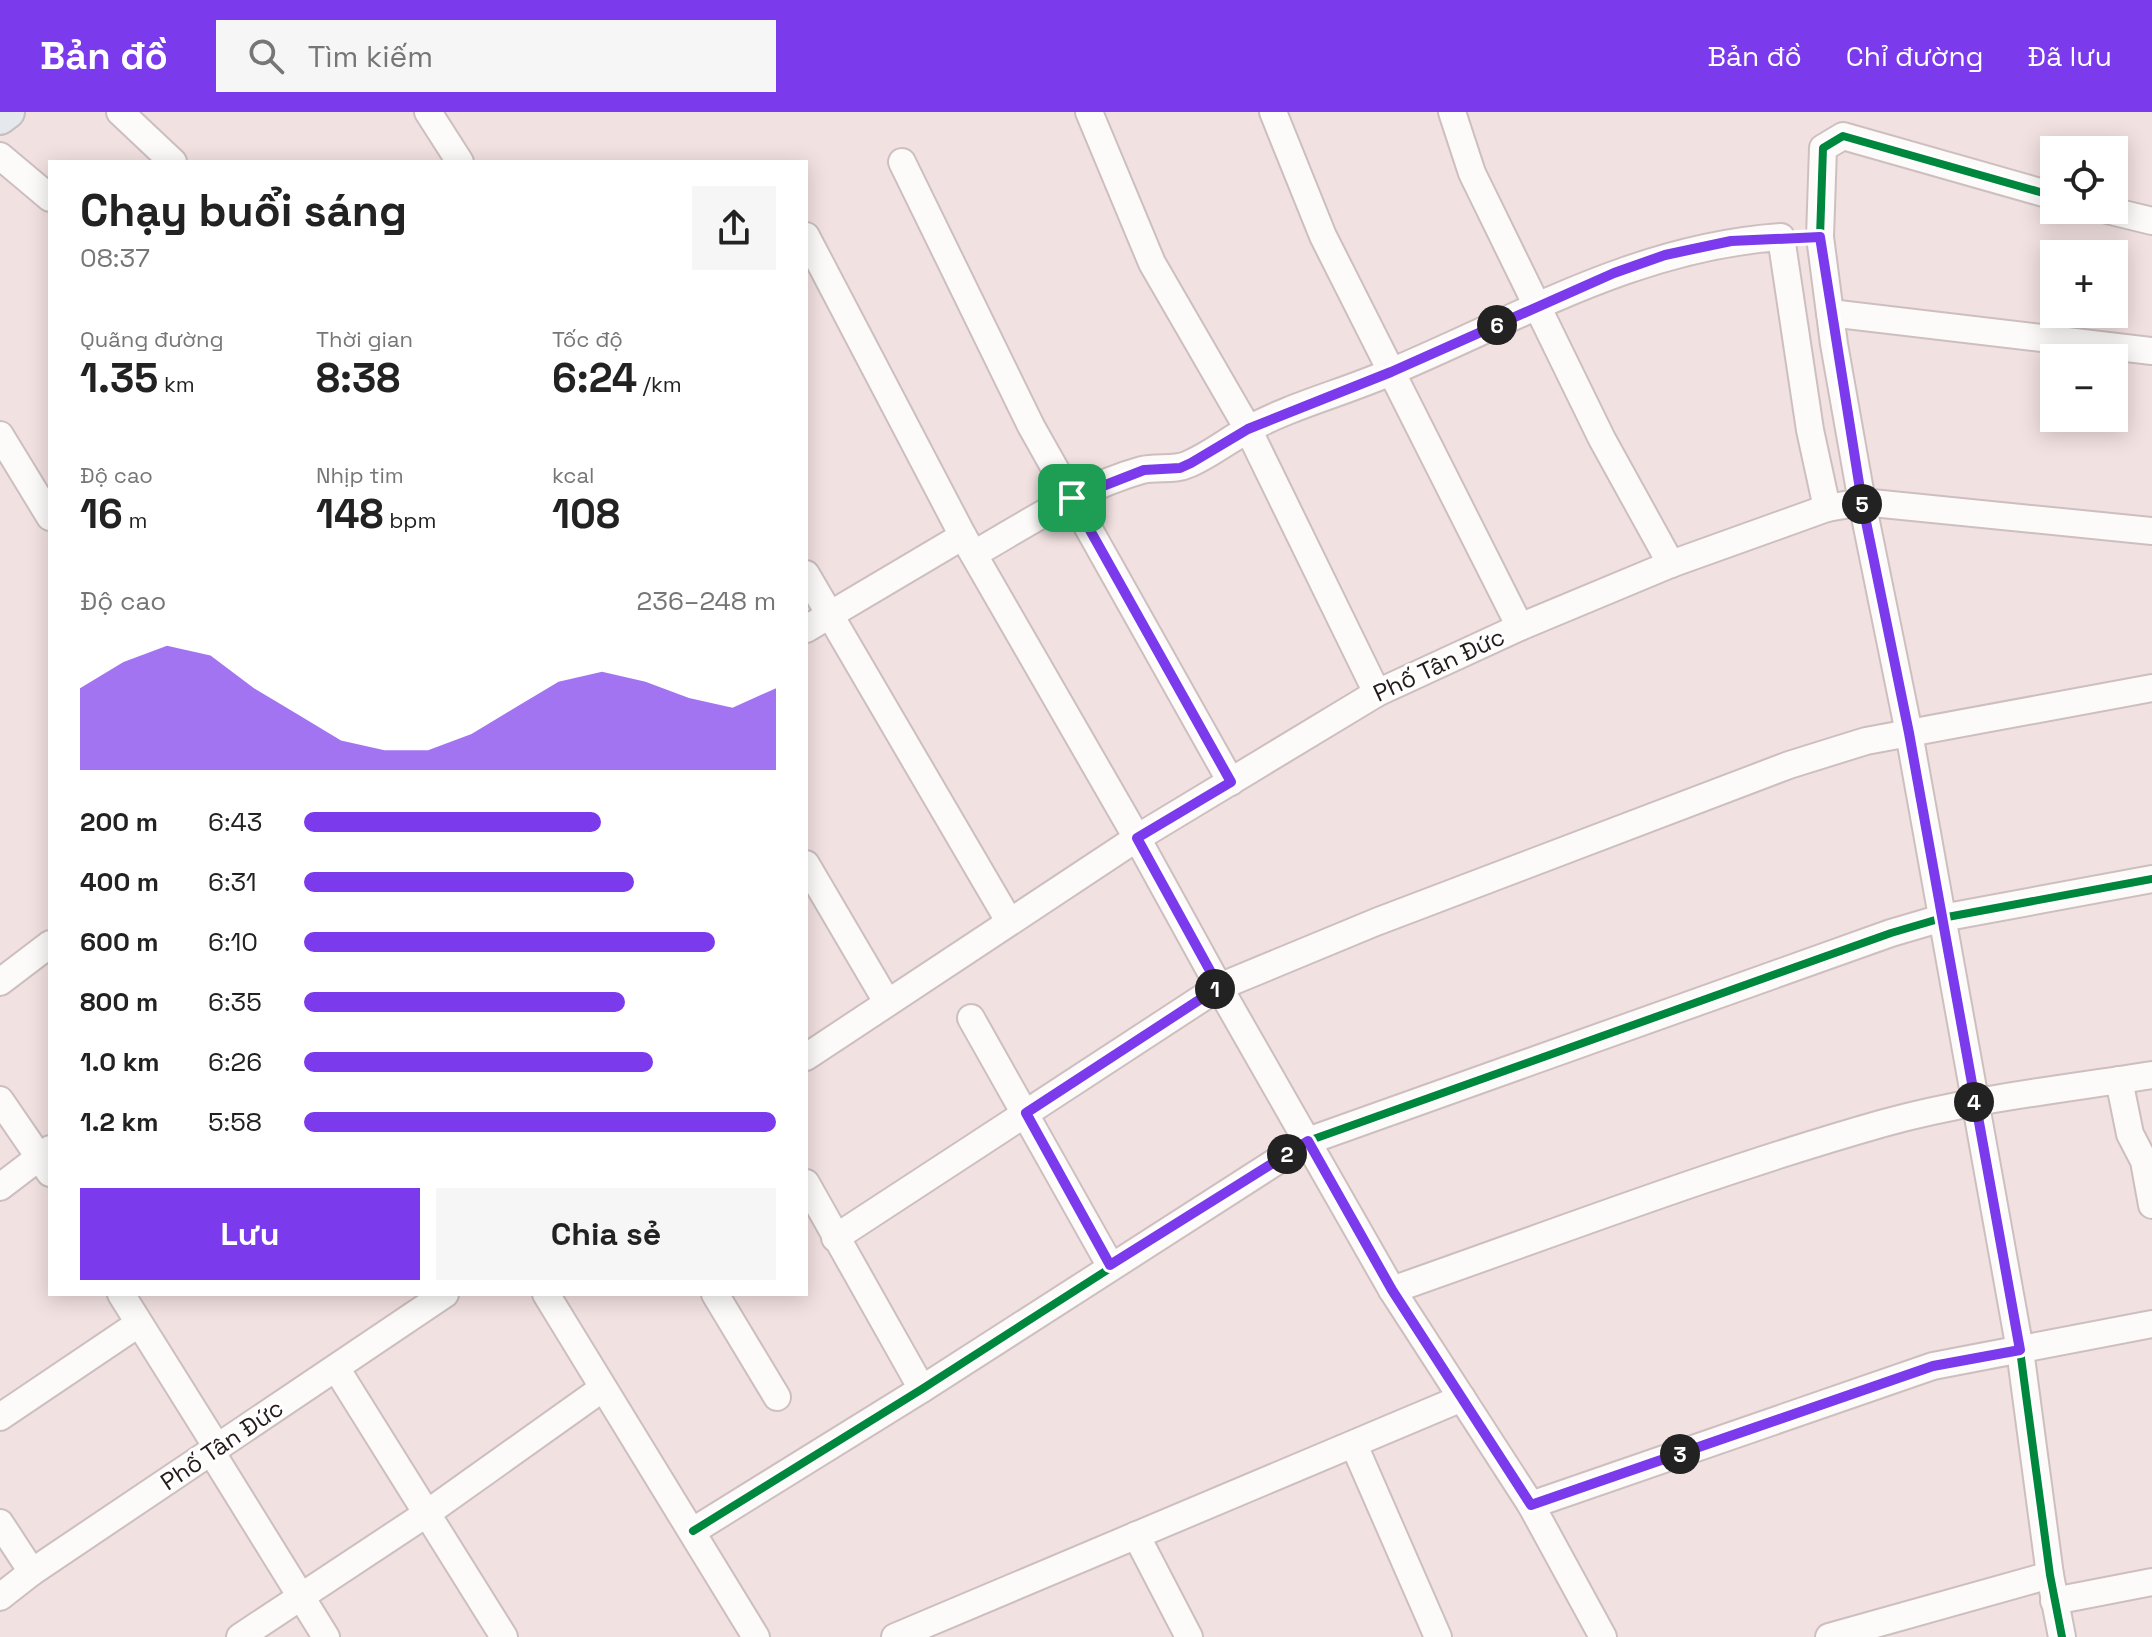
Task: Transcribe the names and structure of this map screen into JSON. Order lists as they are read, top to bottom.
{
  "streets": {
    "street": ["Phố Tân Đức"]
  },
  "page": {
    "header": "Bản đồ",
    "search": "Tìm kiếm",
    "nav": ["Bản đồ", "Chỉ đường", "Đã lưu"],
    "map_buttons": ["+", "−"],
    "heading": ["Chạy buổi sáng", "08:37"],
    "stats": [
      ["Quãng đường", "1.35 km"],
      ["Thời gian", "8:38"],
      ["Tốc độ", "6:24 /km"],
      ["Độ cao", "16 m"],
      ["Nhịp tim", "148 bpm"],
      ["kcal", "108"]
    ],
    "pins": [
      "6",
      "5",
      "1",
      "4",
      "2",
      "3"
    ],
    "chart": ["Độ cao", "236–248 m"],
    "list": [
      {
        "name": "200 m",
        "note": "6:43"
      },
      {
        "name": "400 m",
        "note": "6:31"
      },
      {
        "name": "600 m",
        "note": "6:10"
      },
      {
        "name": "800 m",
        "note": "6:35"
      },
      {
        "name": "1.0 km",
        "note": "6:26"
      },
      {
        "name": "1.2 km",
        "note": "5:58"
      }
    ],
    "buttons": ["Lưu", "Chia sẻ"]
  }
}
